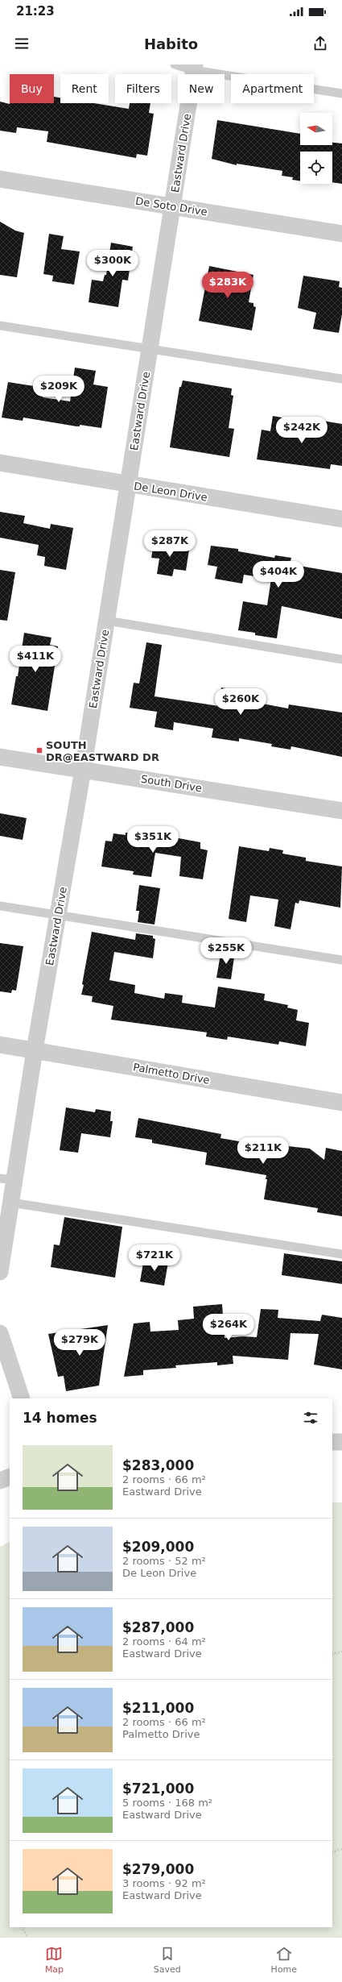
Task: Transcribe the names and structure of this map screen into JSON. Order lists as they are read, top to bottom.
{
  "streets": {
    "street": [
      "Eastward Drive",
      "De Soto Drive",
      "De Leon Drive",
      "South Drive",
      "Palmetto Drive"
    ]
  },
  "crossings": [
    ["Eastward Drive", "De Soto Drive"],
    ["Eastward Drive", "De Leon Drive"],
    ["Eastward Drive", "South Drive"],
    ["Eastward Drive", "Palmetto Drive"]
  ],
  "places": {
    "transit": ["SOUTH DR@EASTWARD DR"]
  },
  "north": "left",
  "page": {
    "status": "21:23",
    "header": "Habito",
    "chip": [
      "Buy",
      "Rent",
      "Filters",
      "New",
      "Apartment"
    ],
    "price": [
      "$300K",
      "$283K",
      "$209K",
      "$242K",
      "$287K",
      "$404K",
      "$411K",
      "$260K",
      "$351K",
      "$255K",
      "$211K",
      "$721K",
      "$264K",
      "$279K"
    ],
    "heading": "14 homes",
    "list": [
      {
        "name": "$283,000",
        "note": "2 rooms · 66 m² · Eastward Drive"
      },
      {
        "name": "$209,000",
        "note": "2 rooms · 52 m² · De Leon Drive"
      },
      {
        "name": "$287,000",
        "note": "2 rooms · 64 m² · Eastward Drive"
      },
      {
        "name": "$211,000",
        "note": "2 rooms · 66 m² · Palmetto Drive"
      },
      {
        "name": "$721,000",
        "note": "5 rooms · 168 m² · Eastward Drive"
      },
      {
        "name": "$279,000",
        "note": "3 rooms · 92 m² · Eastward Drive"
      }
    ],
    "tabs": ["Map", "Saved", "Home"]
  }
}
